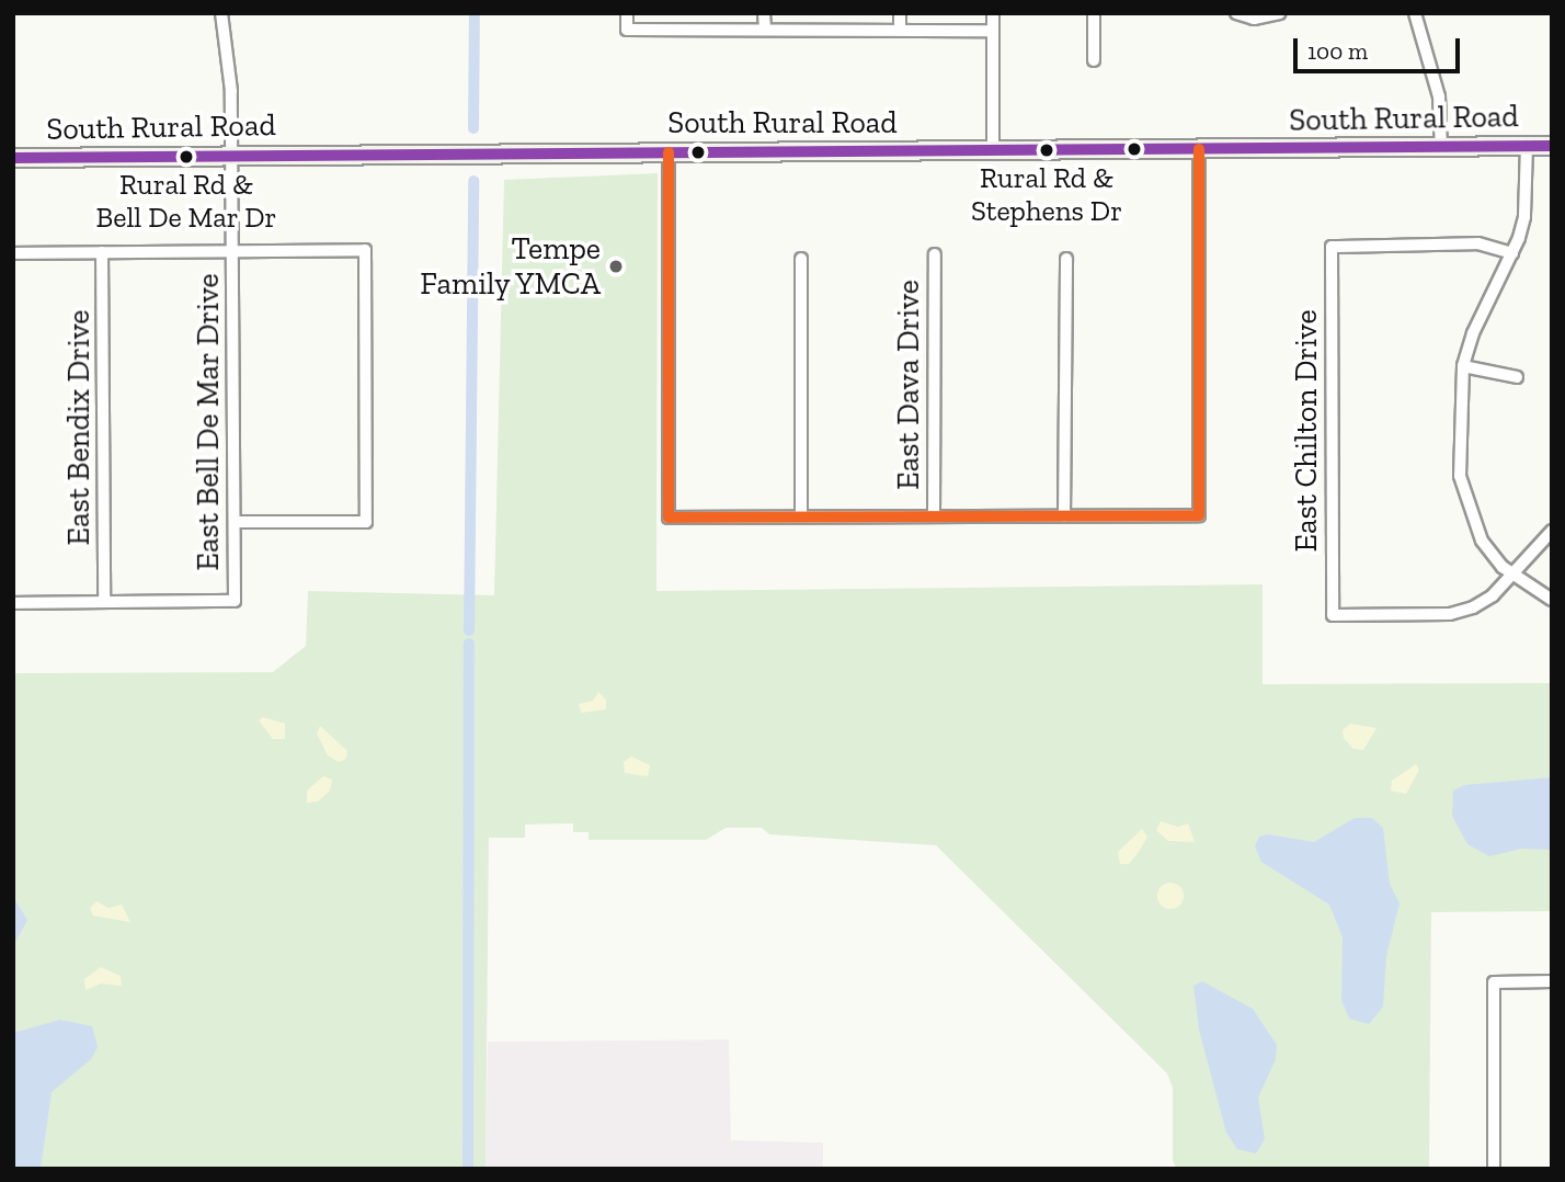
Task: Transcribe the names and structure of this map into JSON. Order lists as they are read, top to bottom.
{
  "streets": {
    "main road": ["South Rural Road"],
    "street": [
      "East Dava Drive",
      "East Bell De Mar Drive",
      "East Bendix Drive",
      "East Chilton Drive"
    ]
  },
  "crossings": [
    ["South Rural Road", "East Bell De Mar Drive"],
    ["East Bell De Mar Drive", "East Bendix Drive"]
  ],
  "places": ["Rural Rd & Stephens Dr", "Rural Rd & Bell De Mar Dr", "Tempe Family YMCA"],
  "scale_bar": "100 m"
}
